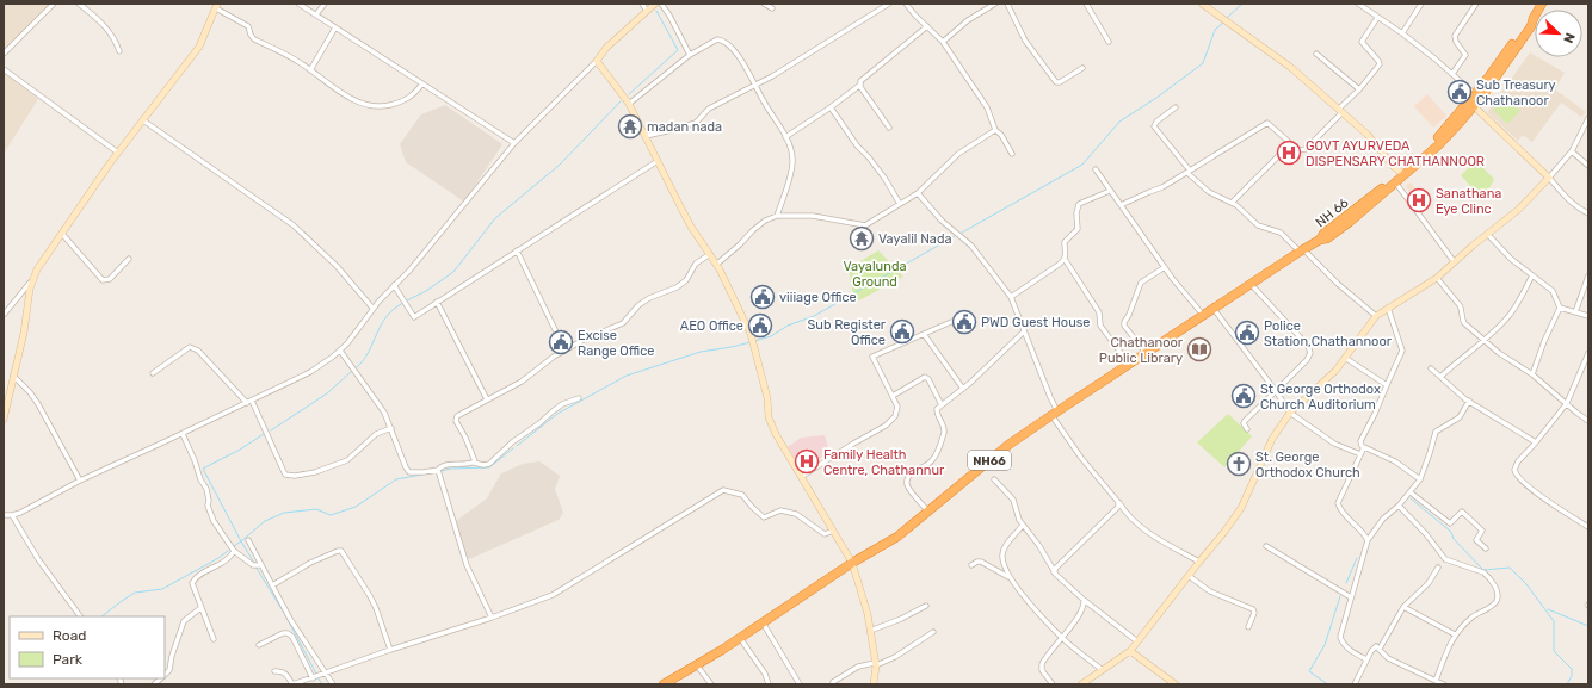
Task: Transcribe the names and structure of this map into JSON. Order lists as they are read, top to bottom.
{
  "streets": {
    "highway": ["NH 66", "NH66"]
  },
  "crossings": [
    ["NH 66", "NH66"]
  ],
  "parks": ["Vayalunda Ground"],
  "places": {
    "public building": [
      "Sub Treasury Chathanoor",
      "viiiage Office",
      "PWD Guest House",
      "AEO Office",
      "Sub Register Office",
      "Police Station,Chathannoor",
      "Excise Range Office",
      "St George Orthodox Church Auditorium"
    ],
    "temple": ["madan nada", "Vayalil Nada"],
    "hospital": ["GOVT AYURVEDA DISPENSARY CHATHANNOOR", "Sanathana Eye Clinc", "Family Health Centre, Chathannur"],
    "library": ["Chathanoor Public Library"],
    "church": ["St. George Orthodox Church"]
  },
  "legend": ["Road", "Park"],
  "north": "bottom right"
}
